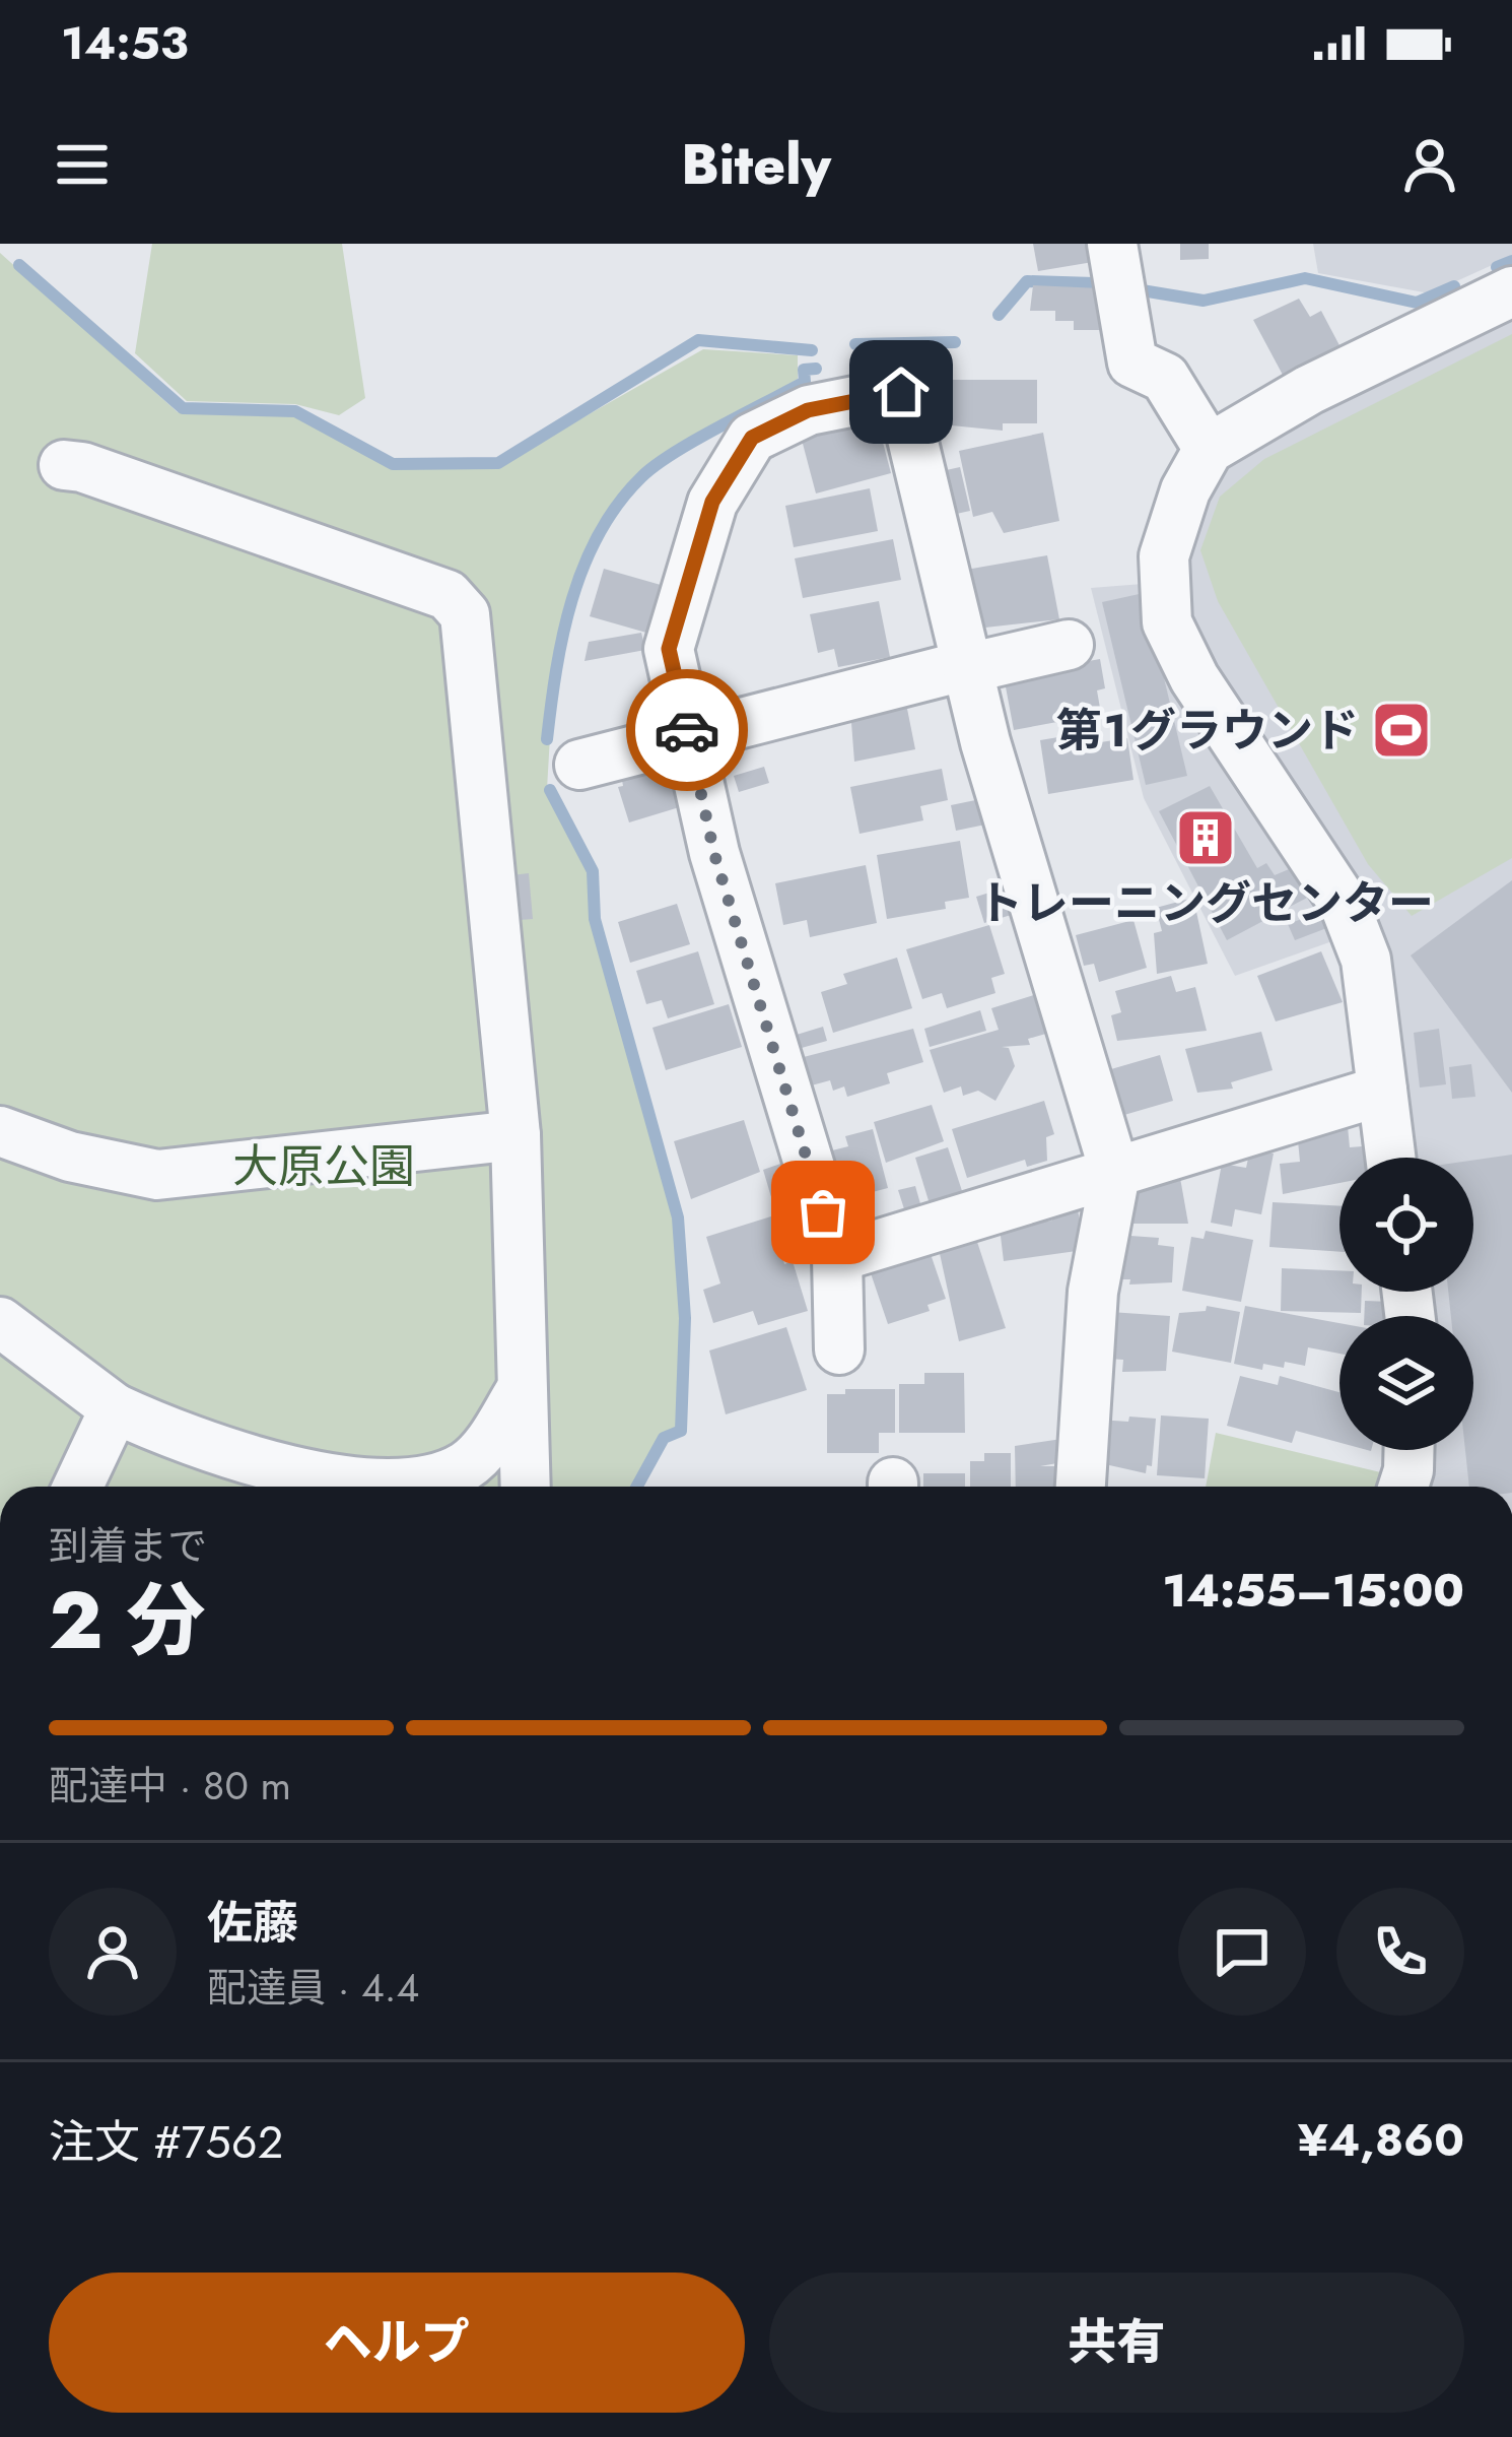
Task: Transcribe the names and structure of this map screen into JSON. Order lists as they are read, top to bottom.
{
  "parks": ["大原公園"],
  "places": {
    "sports": ["第１グラウンド"],
    "building": ["トレーニングセンター"]
  },
  "page": {
    "status": "14:53",
    "header": "Bitely",
    "heading": ["2 分", "到着まで", "14:55–15:00"],
    "panel": [
      "佐藤",
      "配達員 · 4.4",
      "注文 #7562",
      "¥4,860"
    ],
    "bar": "配達中 · 80 m",
    "buttons": ["ヘルプ", "共有"]
  }
}
